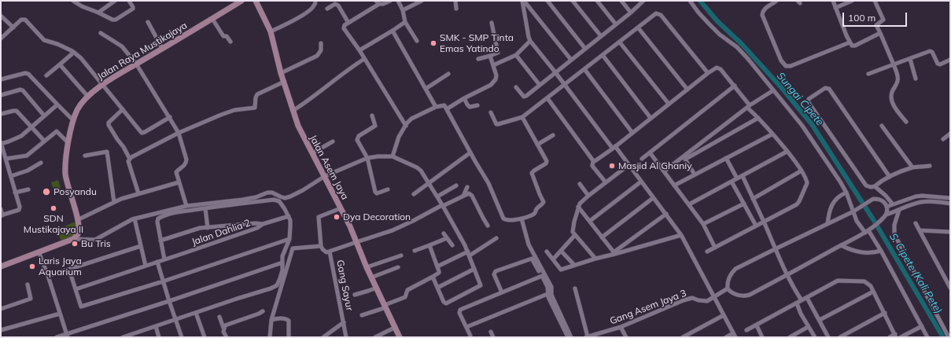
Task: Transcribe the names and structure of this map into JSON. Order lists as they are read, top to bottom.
{
  "streets": {
    "main road": ["Jalan Raya Mustikajaya", "Jalan Asem Jaya"],
    "street": ["Jalan Dahlia 2", "Gang Sayur", "Gang Asem Jaya 3"]
  },
  "water": ["Sungai Cipete", "S. Cipete (Kali Pete)"],
  "places": [
    "SMK - SMP Tinta Emas Yatindo",
    "Masjid Al Ghaniy",
    "Posyandu",
    "SDN Mustikajaya II",
    "Dya Decoration",
    "Bu Tris",
    "Laris Jaya Aquarium"
  ],
  "scale_bar": "100 m"
}
